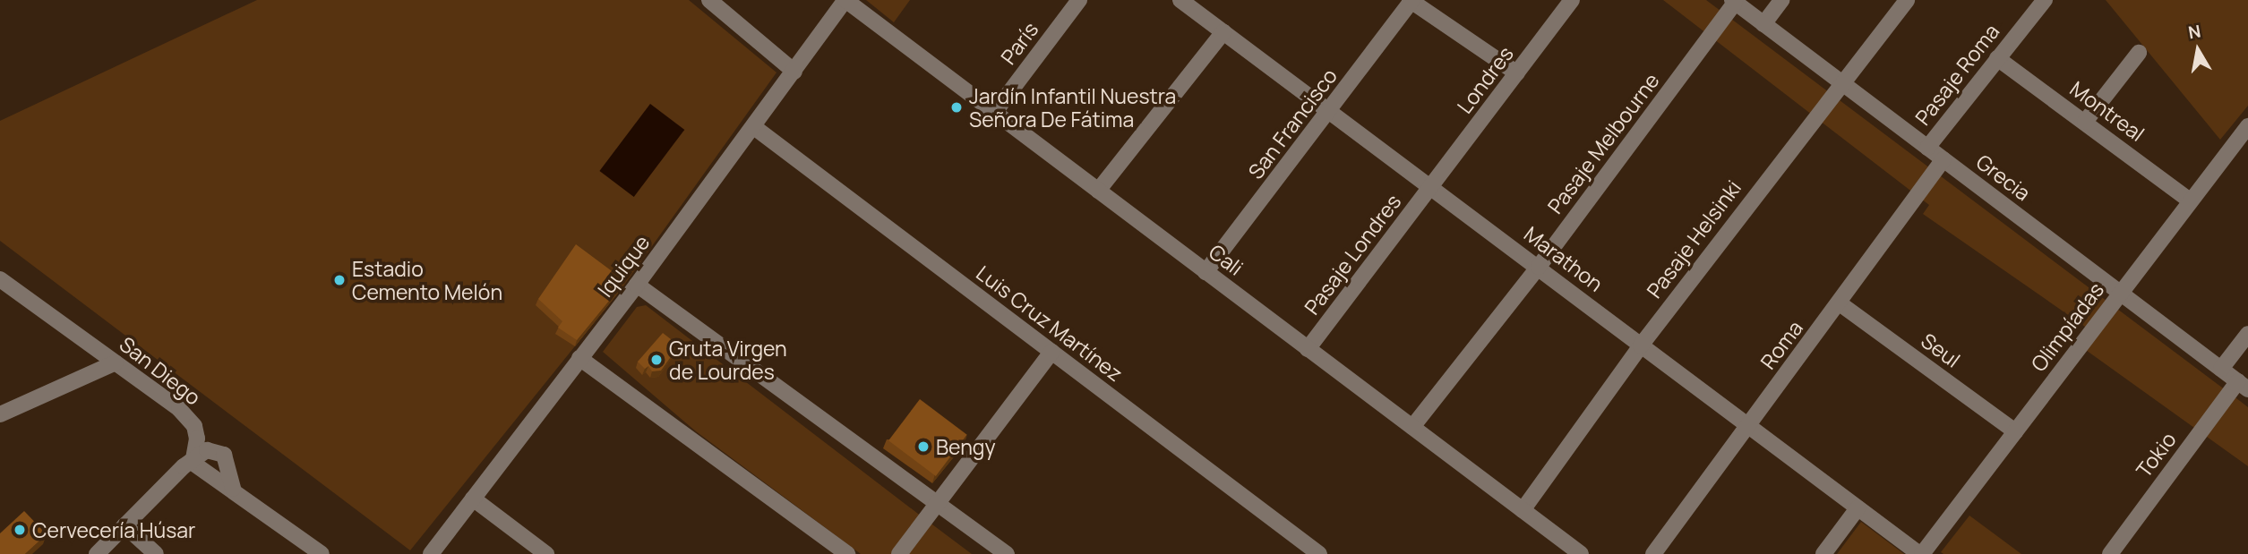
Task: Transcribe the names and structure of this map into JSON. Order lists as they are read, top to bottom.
{
  "streets": {
    "street": [
      "París",
      "Pasaje Roma",
      "Londres",
      "Montreal",
      "San Francisco",
      "Pasaje Melbourne",
      "Grecia",
      "Pasaje Helsinki",
      "Pasaje Londres",
      "Marathon",
      "Cali",
      "Iquique",
      "Luis Cruz Martínez",
      "Olimpíadas",
      "Roma",
      "Seul",
      "San Diego",
      "Tokio"
    ]
  },
  "crossings": [
    ["París", "Cali"],
    ["Pasaje Roma", "Montreal"],
    ["Pasaje Roma", "Grecia"],
    ["Londres", "Pasaje Londres"],
    ["Londres", "Marathon"],
    ["Montreal", "Olimpíadas"],
    ["San Francisco", "Marathon"],
    ["San Francisco", "Cali"],
    ["Pasaje Melbourne", "Grecia"],
    ["Pasaje Melbourne", "Marathon"],
    ["Pasaje Melbourne", "Cali"],
    ["Grecia", "Pasaje Helsinki"],
    ["Grecia", "Olimpíadas"],
    ["Grecia", "Roma"],
    ["Grecia", "Tokio"],
    ["Pasaje Helsinki", "Marathon"],
    ["Pasaje Helsinki", "Cali"],
    ["Pasaje Londres", "Marathon"],
    ["Pasaje Londres", "Cali"],
    ["Marathon", "Olimpíadas"],
    ["Marathon", "Roma"],
    ["Cali", "Iquique"],
    ["Iquique", "Luis Cruz Martínez"],
    ["Olimpíadas", "Seul"],
    ["Roma", "Seul"]
  ],
  "places": [
    "Jardín Infantil Nuestra Señora De Fátima",
    "Estadio Cemento Melón",
    "Gruta Virgen de Lourdes",
    "Bengy",
    "Cervecería Húsar"
  ],
  "north": "top"
}
